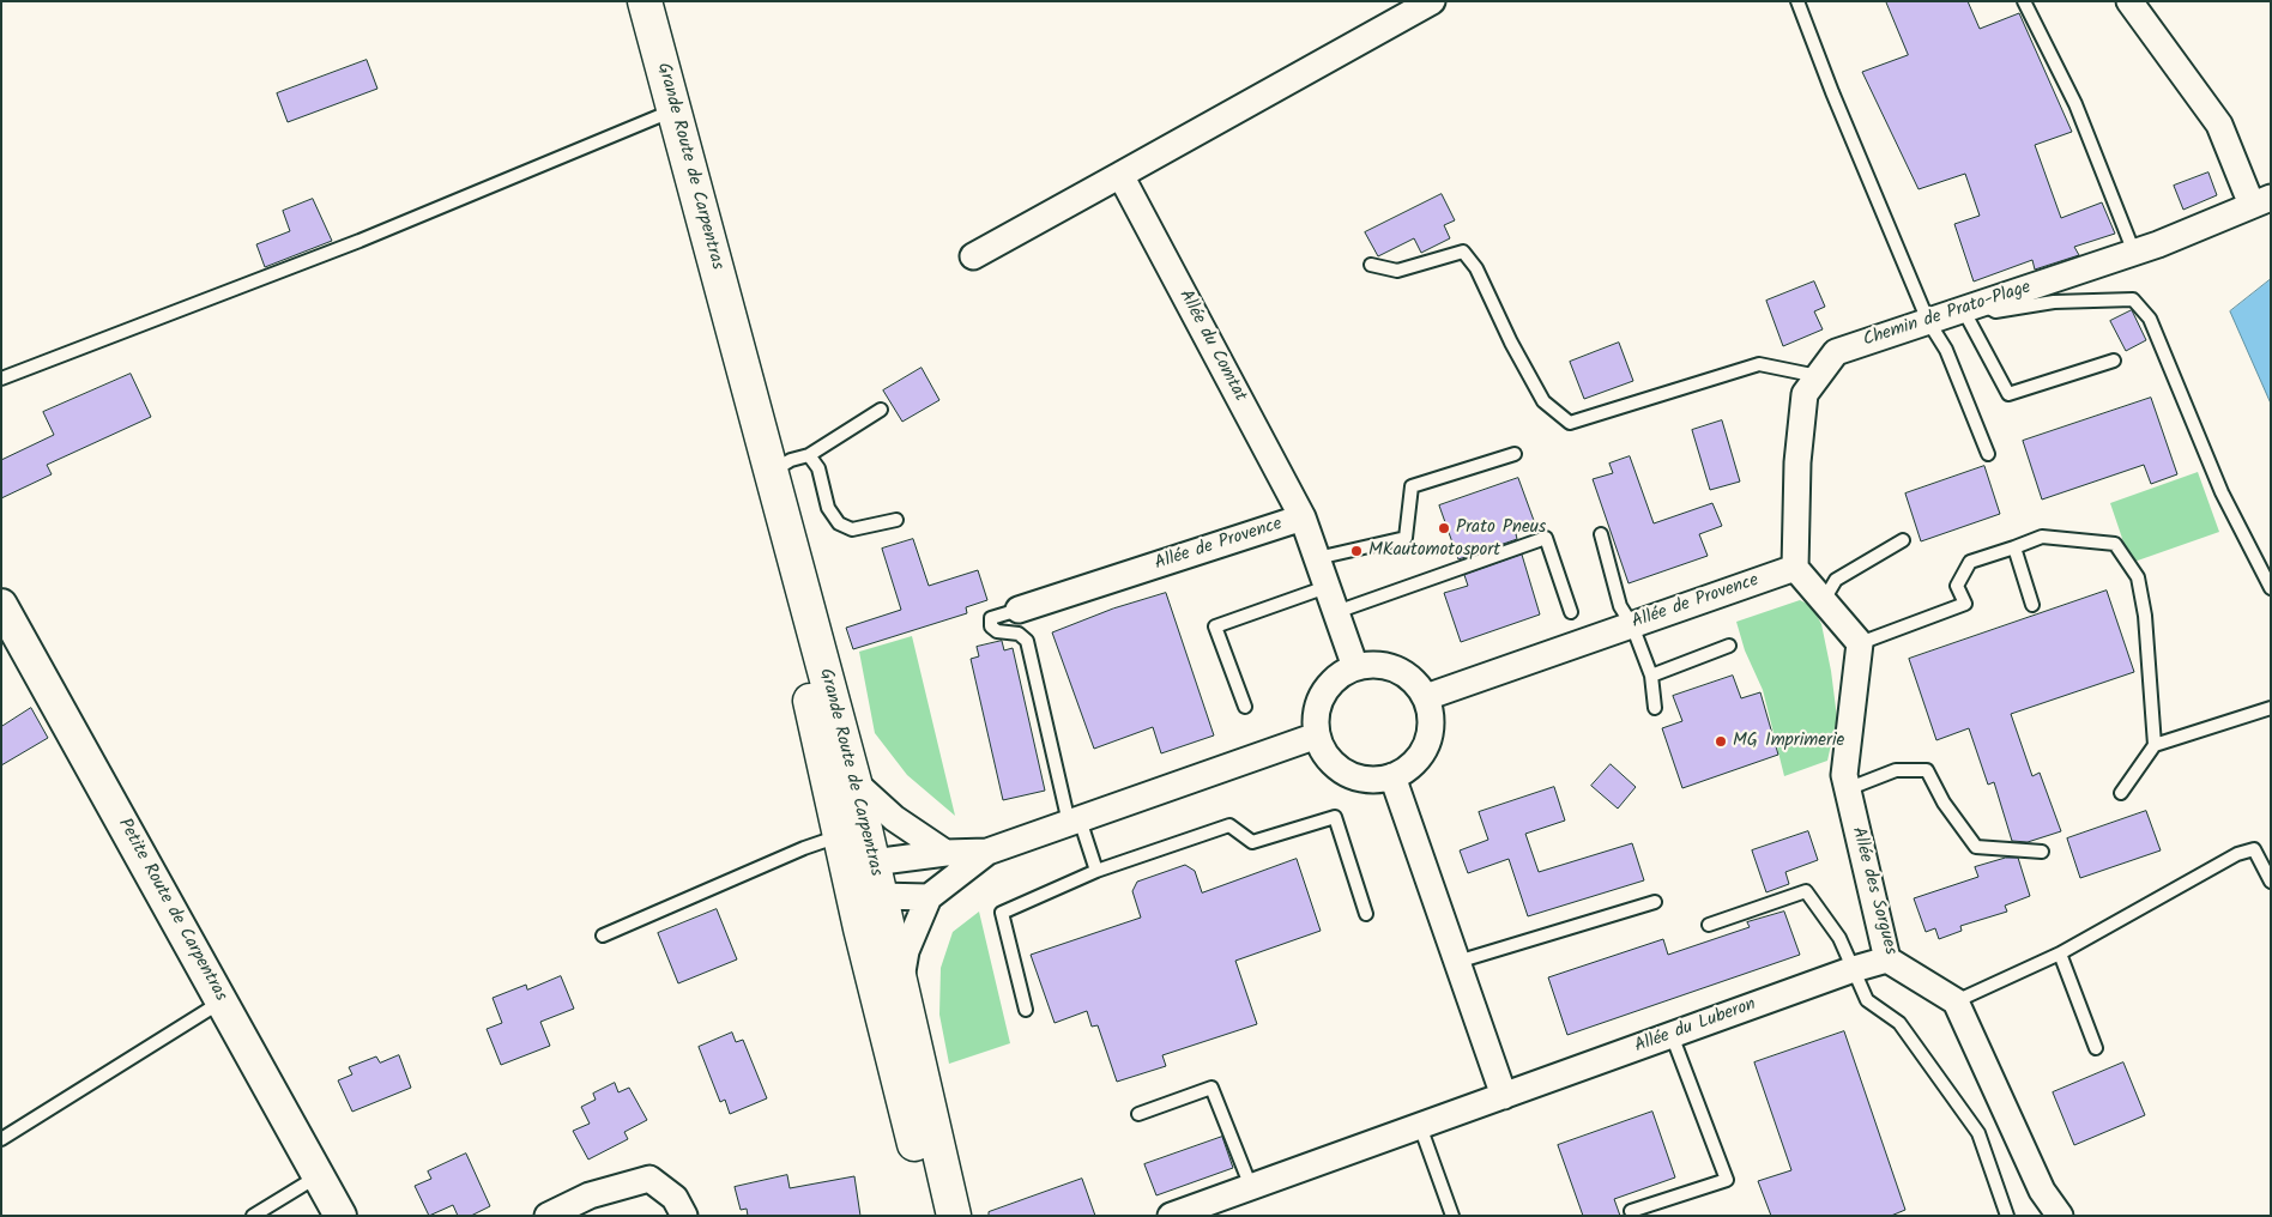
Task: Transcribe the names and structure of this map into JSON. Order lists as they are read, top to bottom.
{
  "streets": {
    "main road": ["Grande Route de Carpentras"],
    "street": [
      "Chemin de Prato-Plage",
      "Allée du Comtat",
      "Allée de Provence",
      "Allée des Sorgues",
      "Petite Route de Carpentras",
      "Allée du Luberon"
    ]
  },
  "crossings": [
    ["Chemin de Prato-Plage", "Allée de Provence"],
    ["Allée du Comtat", "Allée de Provence"],
    ["Allée des Sorgues", "Allée du Luberon"]
  ],
  "places": ["Prato Pneus", "MKautomotosport", "MG Imprimerie"]
}
